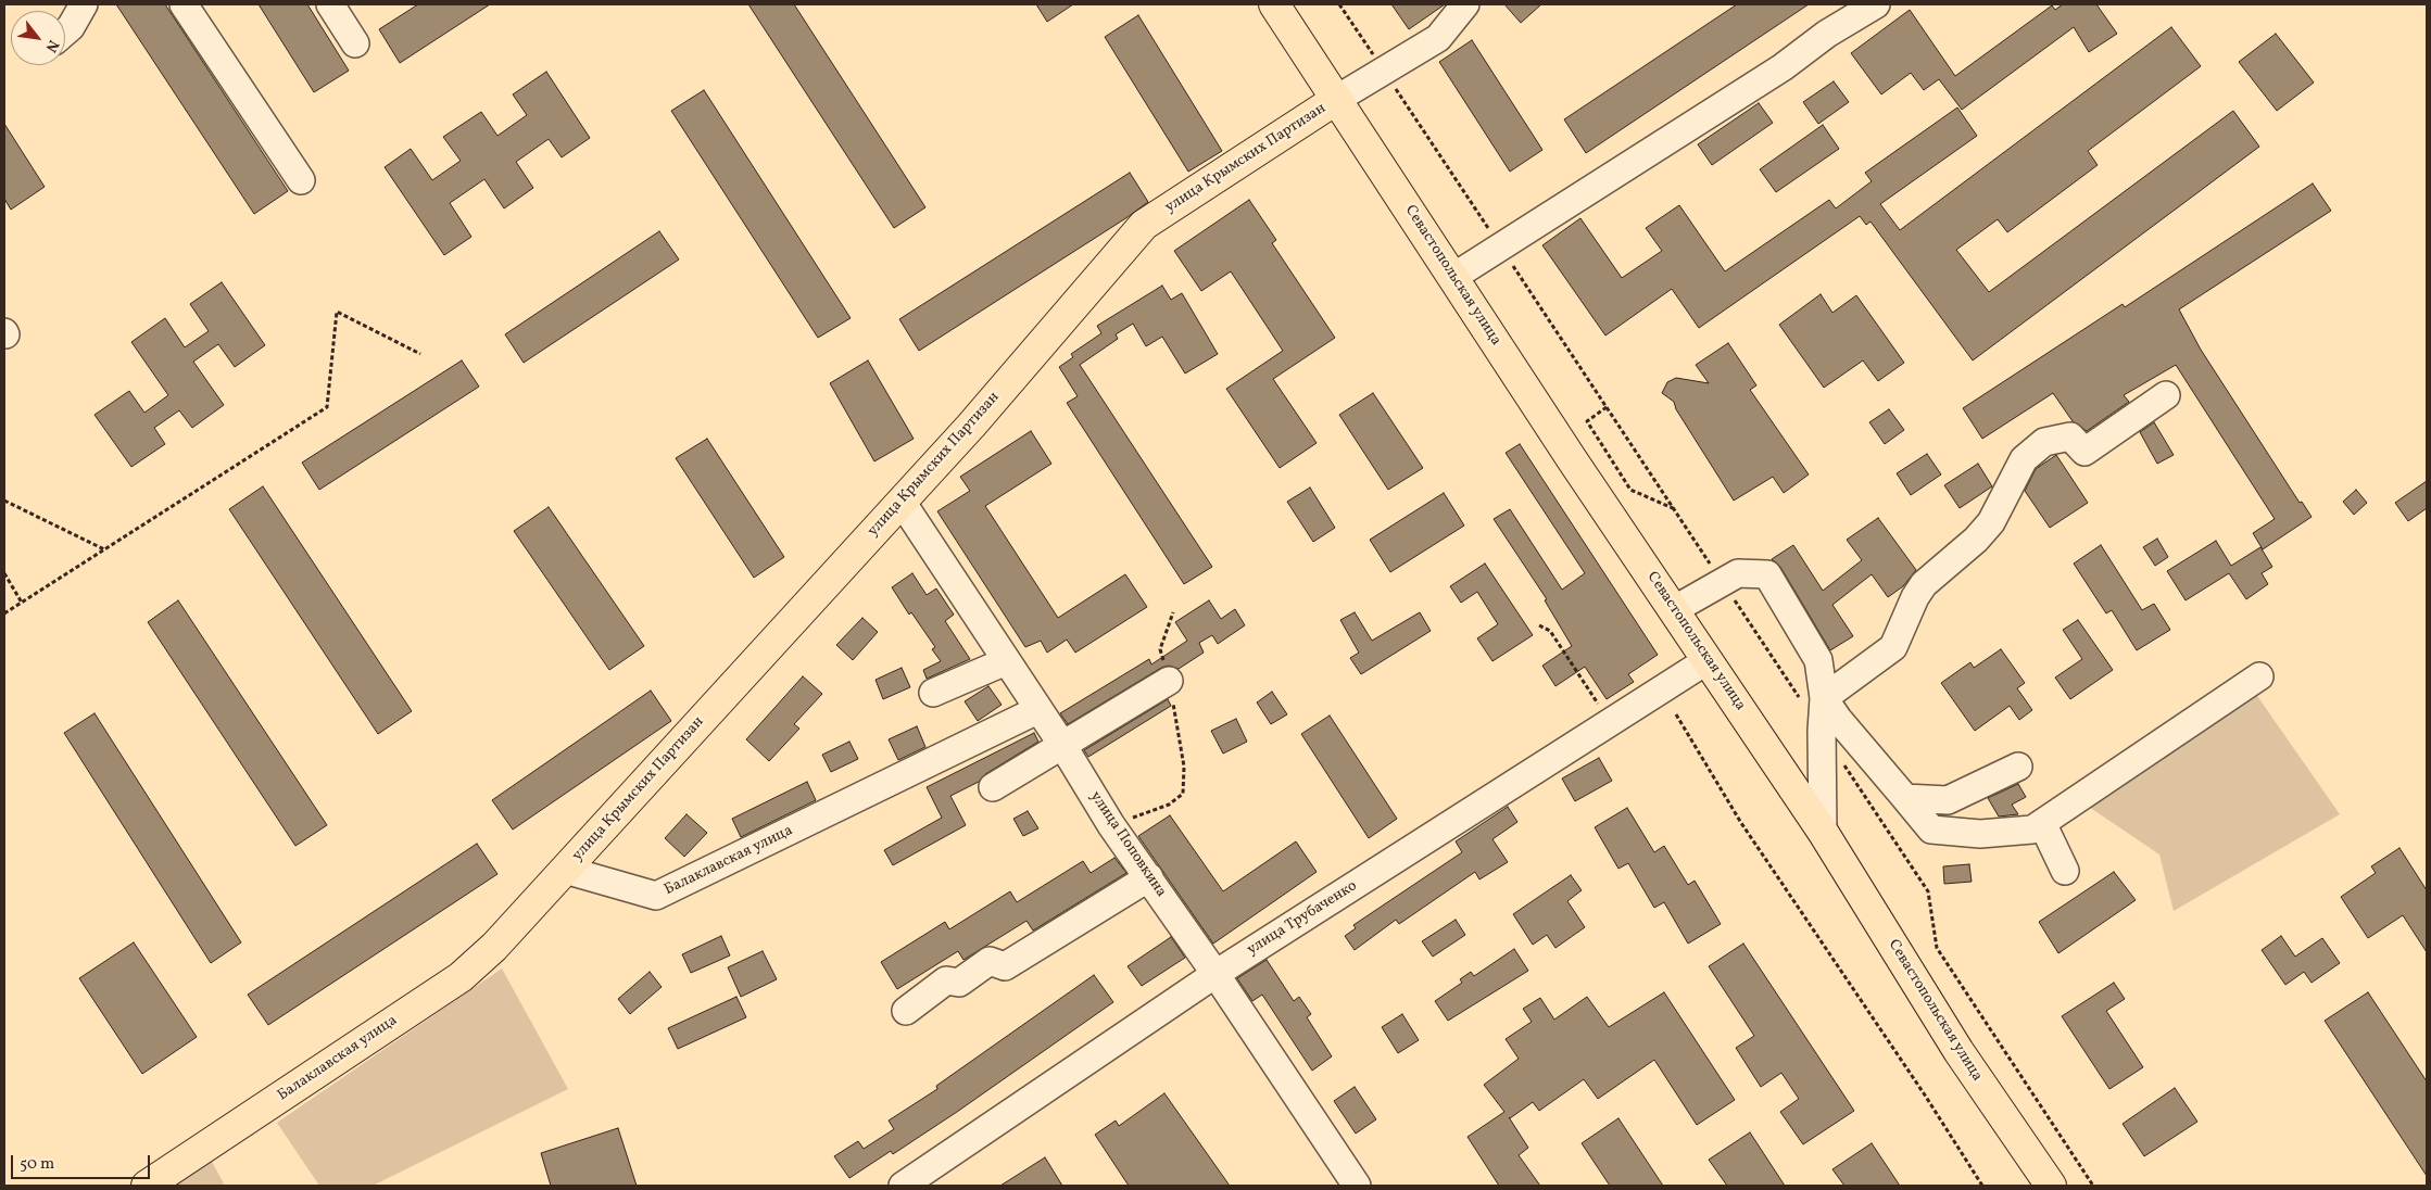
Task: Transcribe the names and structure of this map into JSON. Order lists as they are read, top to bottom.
{
  "streets": {
    "main road": ["улица Крымских Партизан", "Севастопольская улица", "Балаклавская улица"],
    "street": ["улица Поповкина", "улица Трубаченко"]
  },
  "crossings": [
    ["улица Крымских Партизан", "Севастопольская улица"],
    ["улица Крымских Партизан", "улица Поповкина"],
    ["улица Крымских Партизан", "Балаклавская улица"],
    ["Севастопольская улица", "улица Трубаченко"],
    ["улица Поповкина", "Балаклавская улица"],
    ["улица Поповкина", "улица Трубаченко"]
  ],
  "scale_bar": "50 m",
  "north": "bottom right"
}
